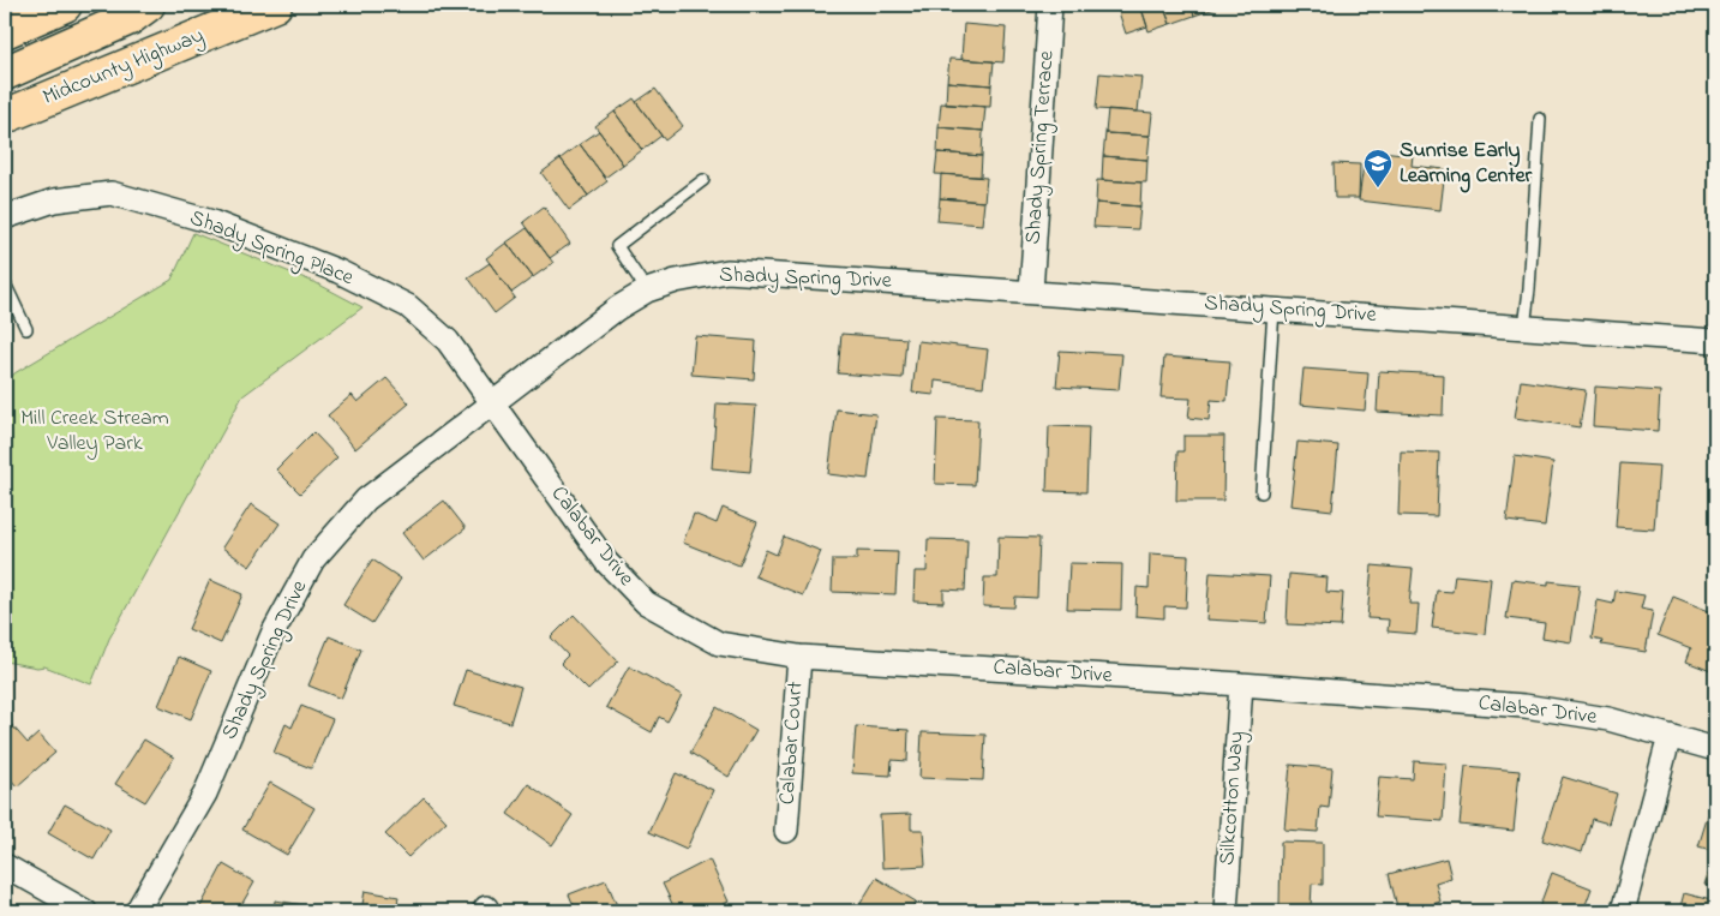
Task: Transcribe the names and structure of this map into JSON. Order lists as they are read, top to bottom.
{
  "streets": {
    "main road": ["Midcounty Highway"],
    "street": [
      "Shady Spring Terrace",
      "Shady Spring Place",
      "Shady Spring Drive",
      "Calabar Drive",
      "Calabar Court",
      "Silkcotton Way"
    ]
  },
  "crossings": [
    ["Shady Spring Terrace", "Shady Spring Drive"],
    ["Shady Spring Place", "Shady Spring Drive"],
    ["Shady Spring Place", "Calabar Drive"],
    ["Shady Spring Drive", "Calabar Drive"],
    ["Calabar Drive", "Calabar Court"],
    ["Calabar Drive", "Silkcotton Way"]
  ],
  "parks": ["Mill Creek Stream Valley Park"],
  "places": {
    "school or university": ["Sunrise Early Learning Center"]
  }
}
